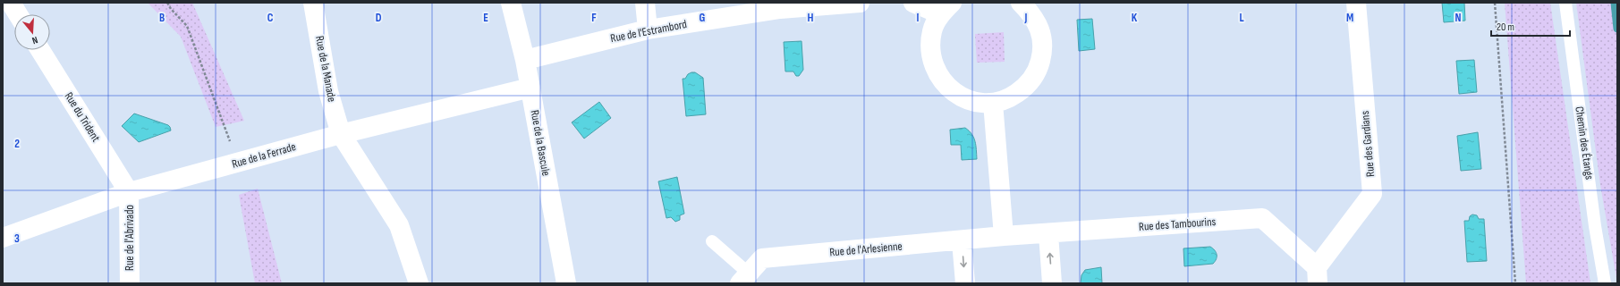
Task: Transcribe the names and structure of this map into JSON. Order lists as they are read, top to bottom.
{
  "streets": {
    "street": [
      "Rue de l'Estrambord",
      "Rue de la Manade",
      "Rue du Trident",
      "Rue de la Bascule",
      "Rue des Gardians",
      "Rue de la Ferrade",
      "Rue des Tambourins",
      "Rue de l'Abrivado",
      "Rue de l'Arlesienne"
    ],
    "lane": ["Chemin des Étangs"]
  },
  "crossings": [
    ["Rue de l'Estrambord", "Rue de la Bascule"],
    ["Rue de la Manade", "Rue de la Ferrade"],
    ["Rue du Trident", "Rue de la Ferrade"],
    ["Rue du Trident", "Rue de l'Abrivado"],
    ["Rue de la Bascule", "Rue de la Ferrade"],
    ["Rue des Gardians", "Rue des Tambourins"],
    ["Rue de la Ferrade", "Rue de l'Abrivado"],
    ["Rue des Tambourins", "Rue de l'Arlesienne"]
  ],
  "scale_bar": "20 m",
  "north": "bottom",
  "grid": {
    "columns": [
      "B",
      "C",
      "D",
      "E",
      "F",
      "G",
      "H",
      "I",
      "J",
      "K",
      "L",
      "M",
      "N"
    ],
    "rows": ["2", "3"]
  }
}
